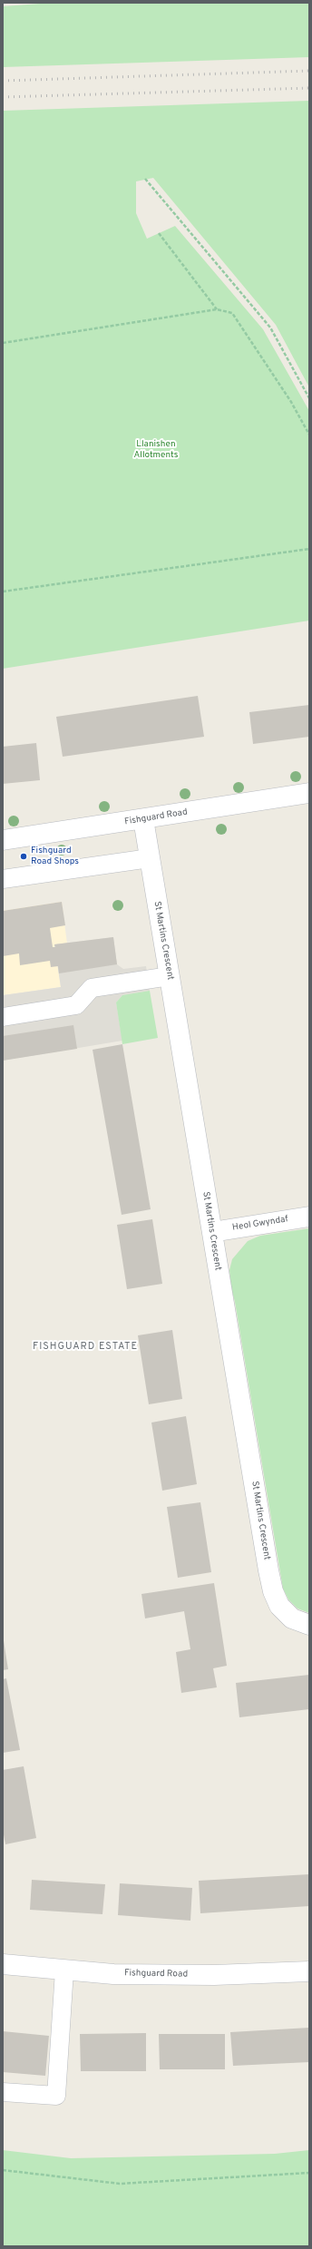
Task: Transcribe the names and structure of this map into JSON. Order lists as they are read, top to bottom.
{
  "streets": {
    "street": ["Fishguard Road", "St Martins Crescent", "Heol Gwyndaf"]
  },
  "crossings": [
    ["Fishguard Road", "St Martins Crescent"],
    ["St Martins Crescent", "Heol Gwyndaf"]
  ],
  "districts": ["FISHGUARD ESTATE"],
  "parks": ["Llanishen Allotments"],
  "places": ["Fishguard Road Shops"]
}
